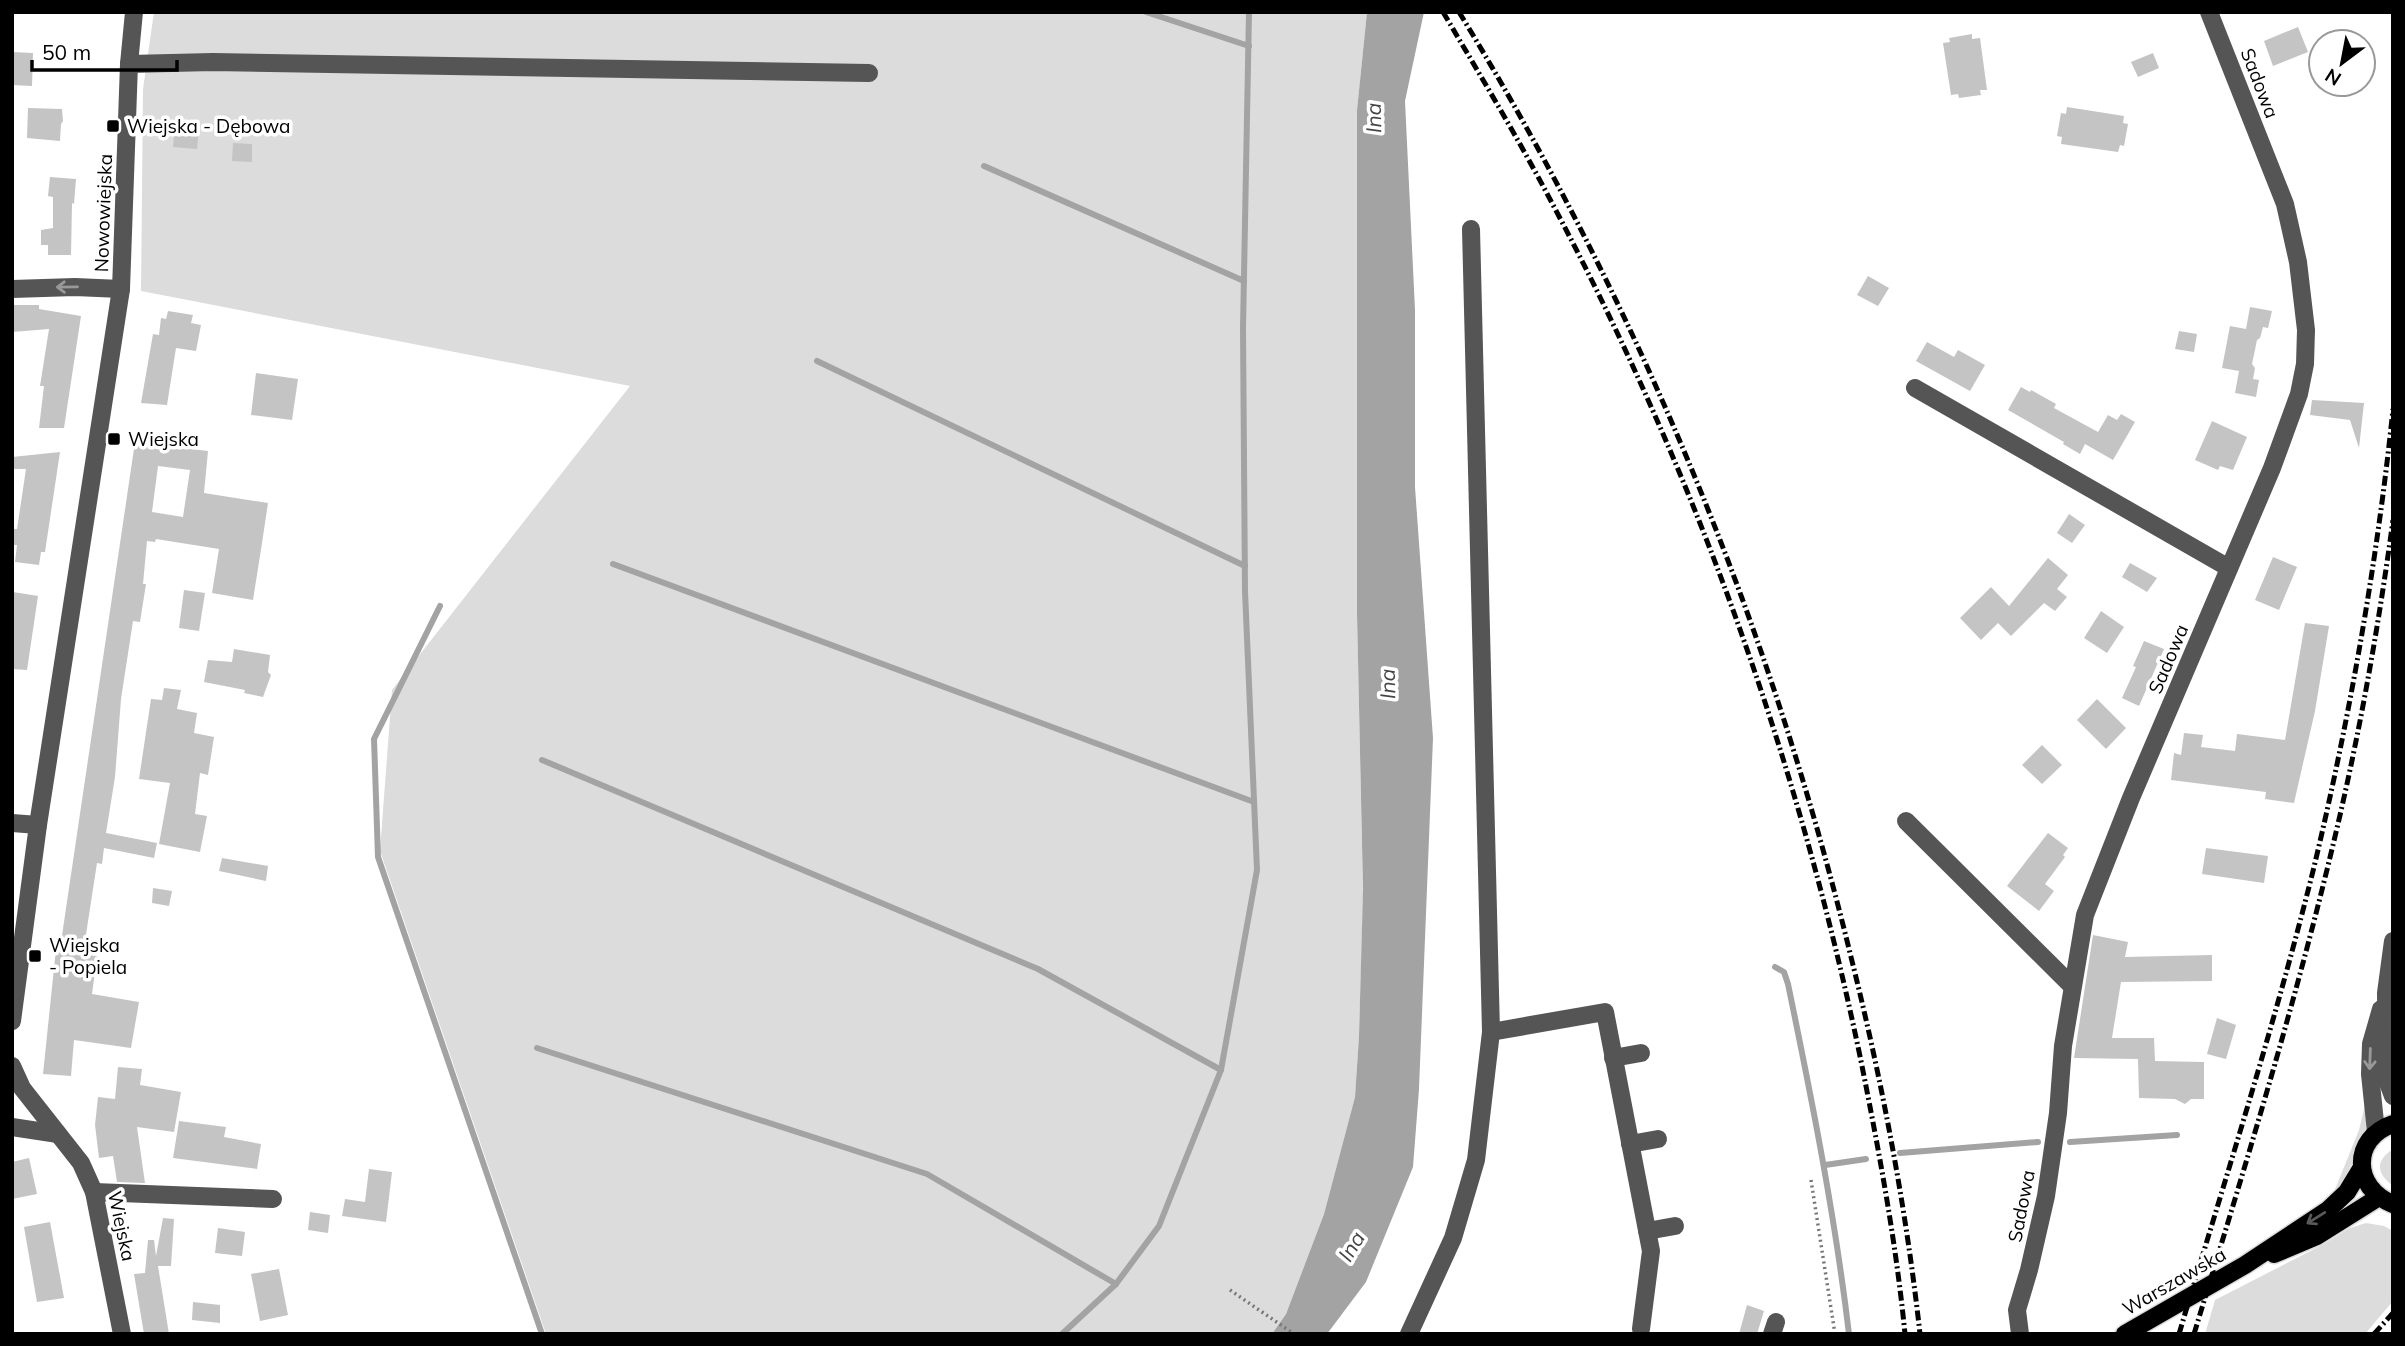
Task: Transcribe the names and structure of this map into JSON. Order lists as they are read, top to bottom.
{
  "streets": {
    "main road": ["Warszawska"],
    "street": ["Sadowa", "Nowowiejska", "Wiejska"]
  },
  "water": ["Ina"],
  "places": {
    "transit": ["Wiejska - Dębowa", "Wiejska", "Wiejska - Popiela"]
  },
  "scale_bar": "50 m",
  "north": "bottom left"
}
